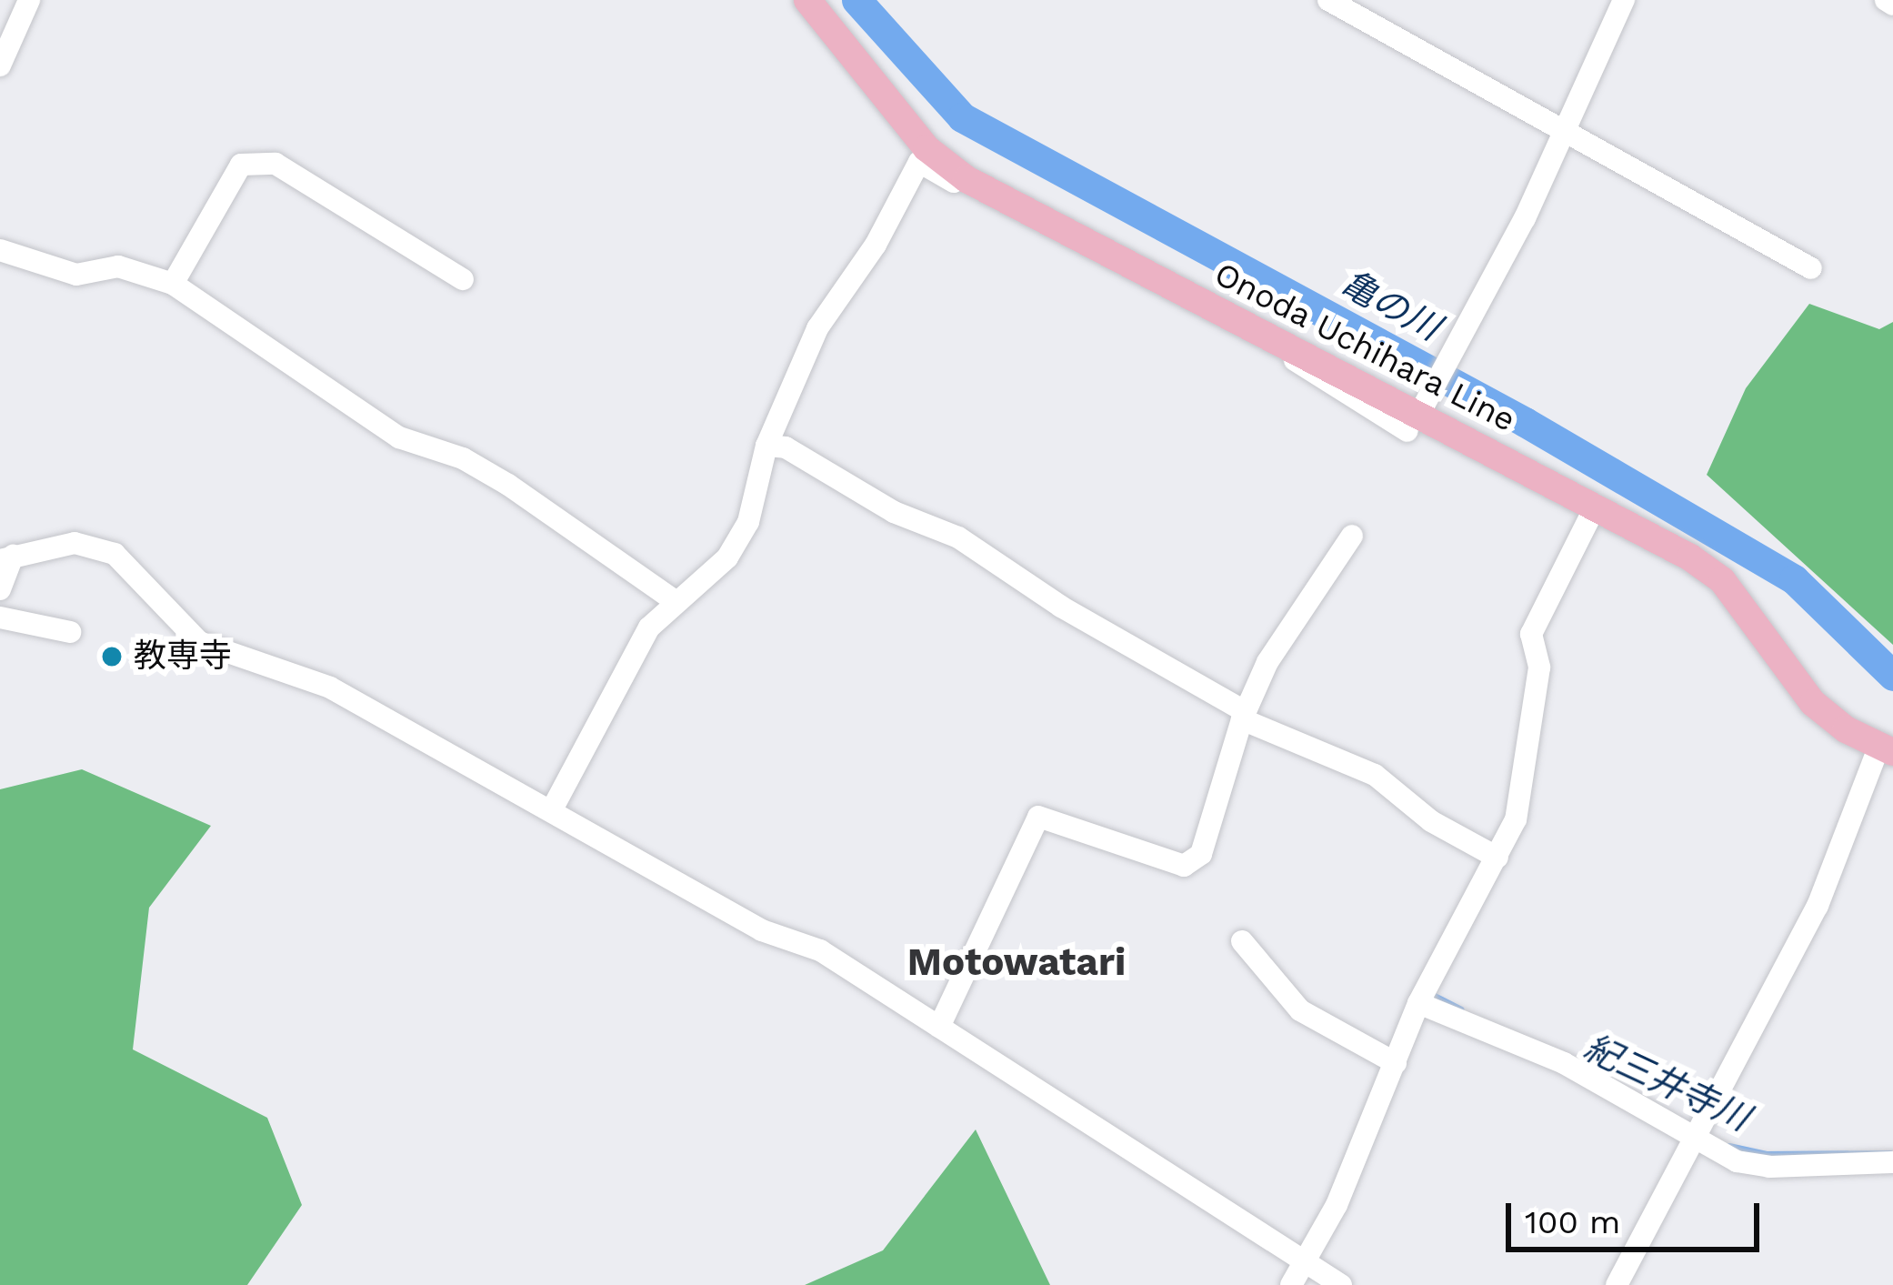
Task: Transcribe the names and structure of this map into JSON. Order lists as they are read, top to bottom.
{
  "streets": {
    "main road": ["Onoda Uchihara Line"]
  },
  "districts": ["Motowatari"],
  "water": ["亀の川", "紀三井寺川"],
  "places": ["教専寺"],
  "scale_bar": "100 m"
}
